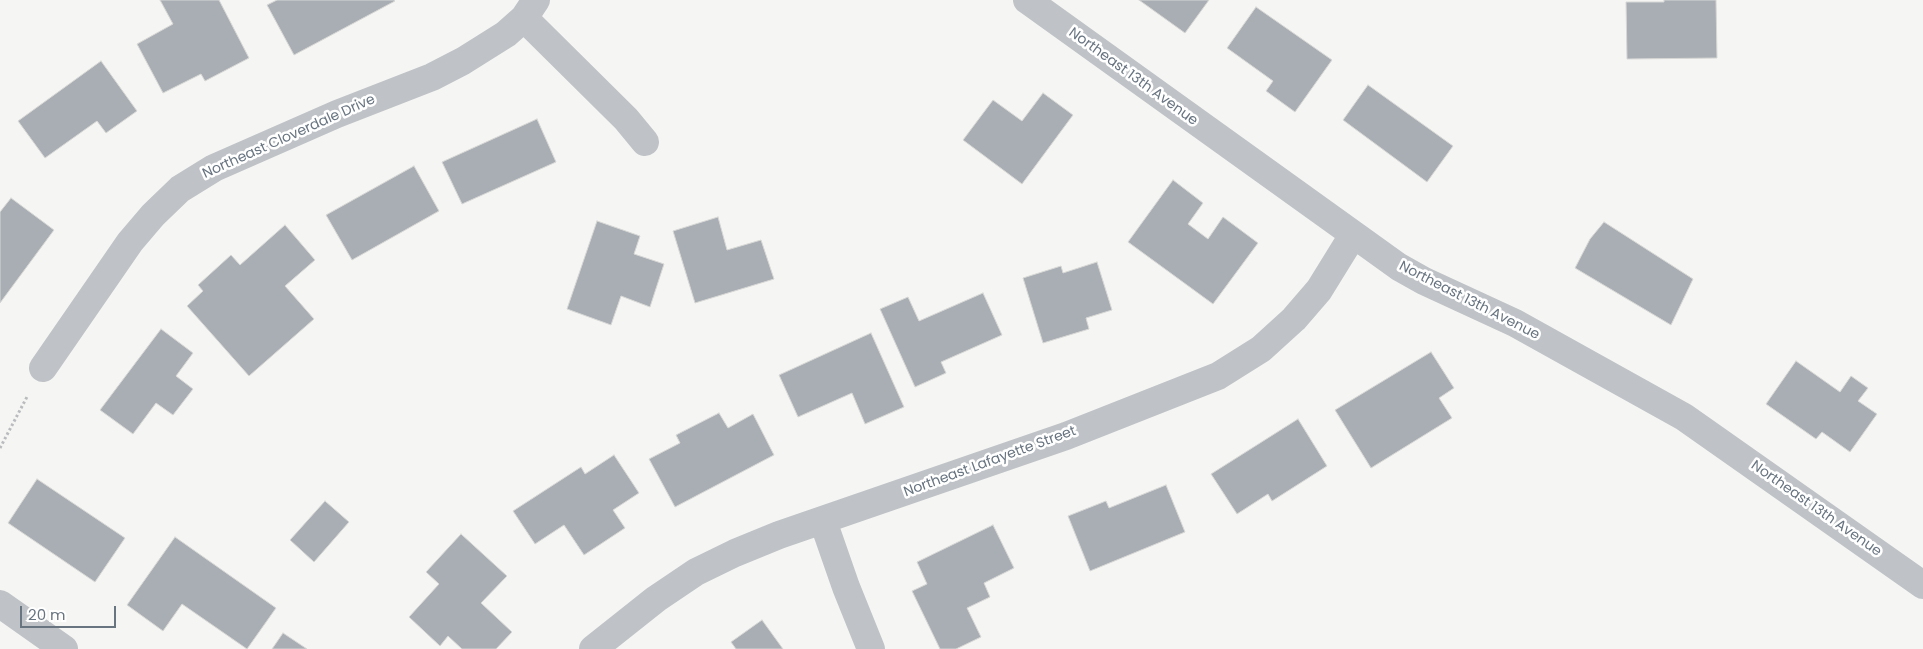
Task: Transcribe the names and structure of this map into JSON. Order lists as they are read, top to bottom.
{
  "streets": {
    "street": ["Northeast 13th Avenue", "Northeast Cloverdale Drive", "Northeast Lafayette Street"]
  },
  "crossings": [
    ["Northeast 13th Avenue", "Northeast Lafayette Street"]
  ],
  "scale_bar": "20 m"
}
